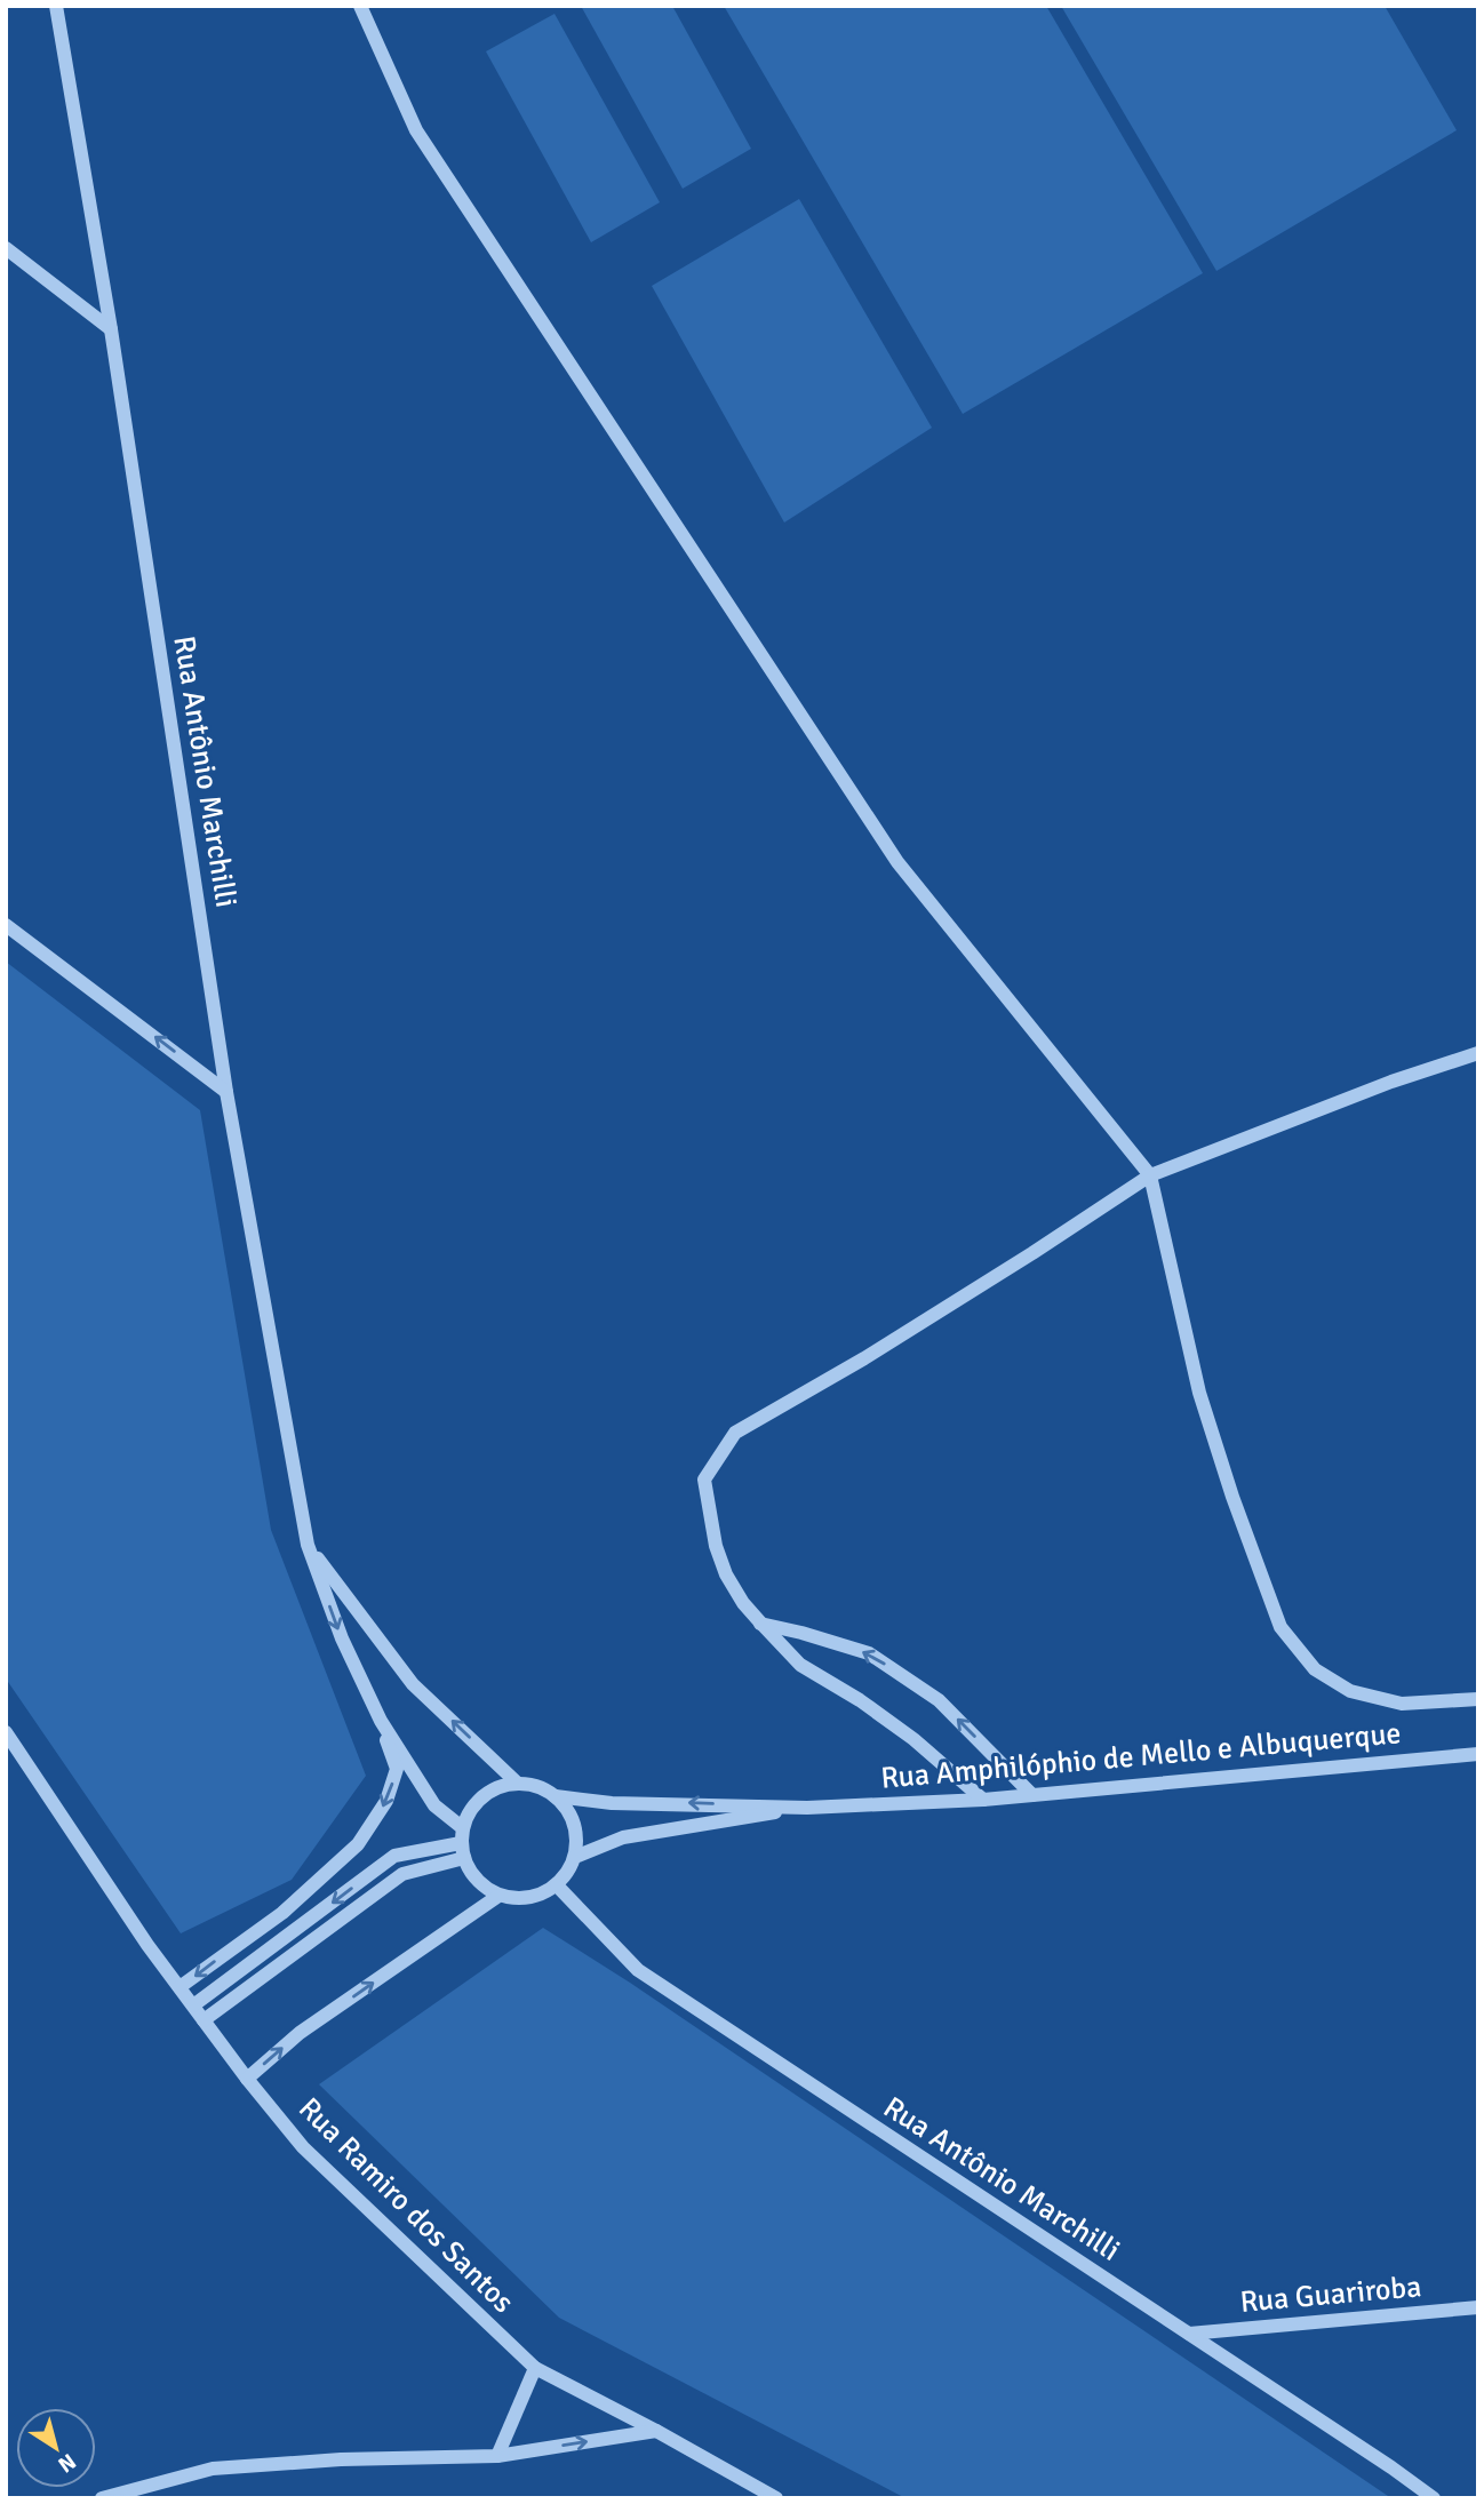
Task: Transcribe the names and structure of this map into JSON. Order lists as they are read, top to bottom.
{
  "streets": {
    "street": [
      "Rua Antônio Marchilli",
      "Rua Amphilóphio de Mello e Albuquerque",
      "Rua Ramiro dos Santos",
      "Rua Guariroba"
    ]
  },
  "crossings": [
    ["Rua Antônio Marchilli", "Rua Amphilóphio de Mello e Albuquerque"],
    ["Rua Antônio Marchilli", "Rua Guariroba"]
  ],
  "north": "bottom right"
}
